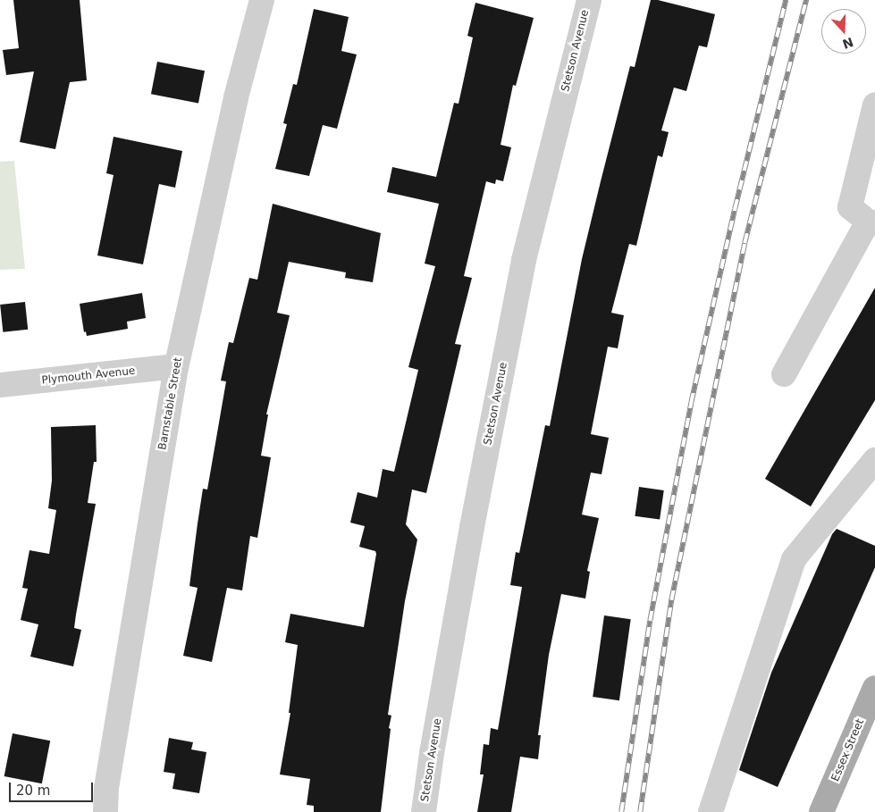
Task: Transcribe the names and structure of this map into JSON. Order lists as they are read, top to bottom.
{
  "streets": {
    "main road": ["Essex Street"],
    "street": ["Stetson Avenue", "Plymouth Avenue", "Barnstable Street"]
  },
  "crossings": [
    ["Plymouth Avenue", "Barnstable Street"]
  ],
  "scale_bar": "20 m",
  "north": "bottom"
}
